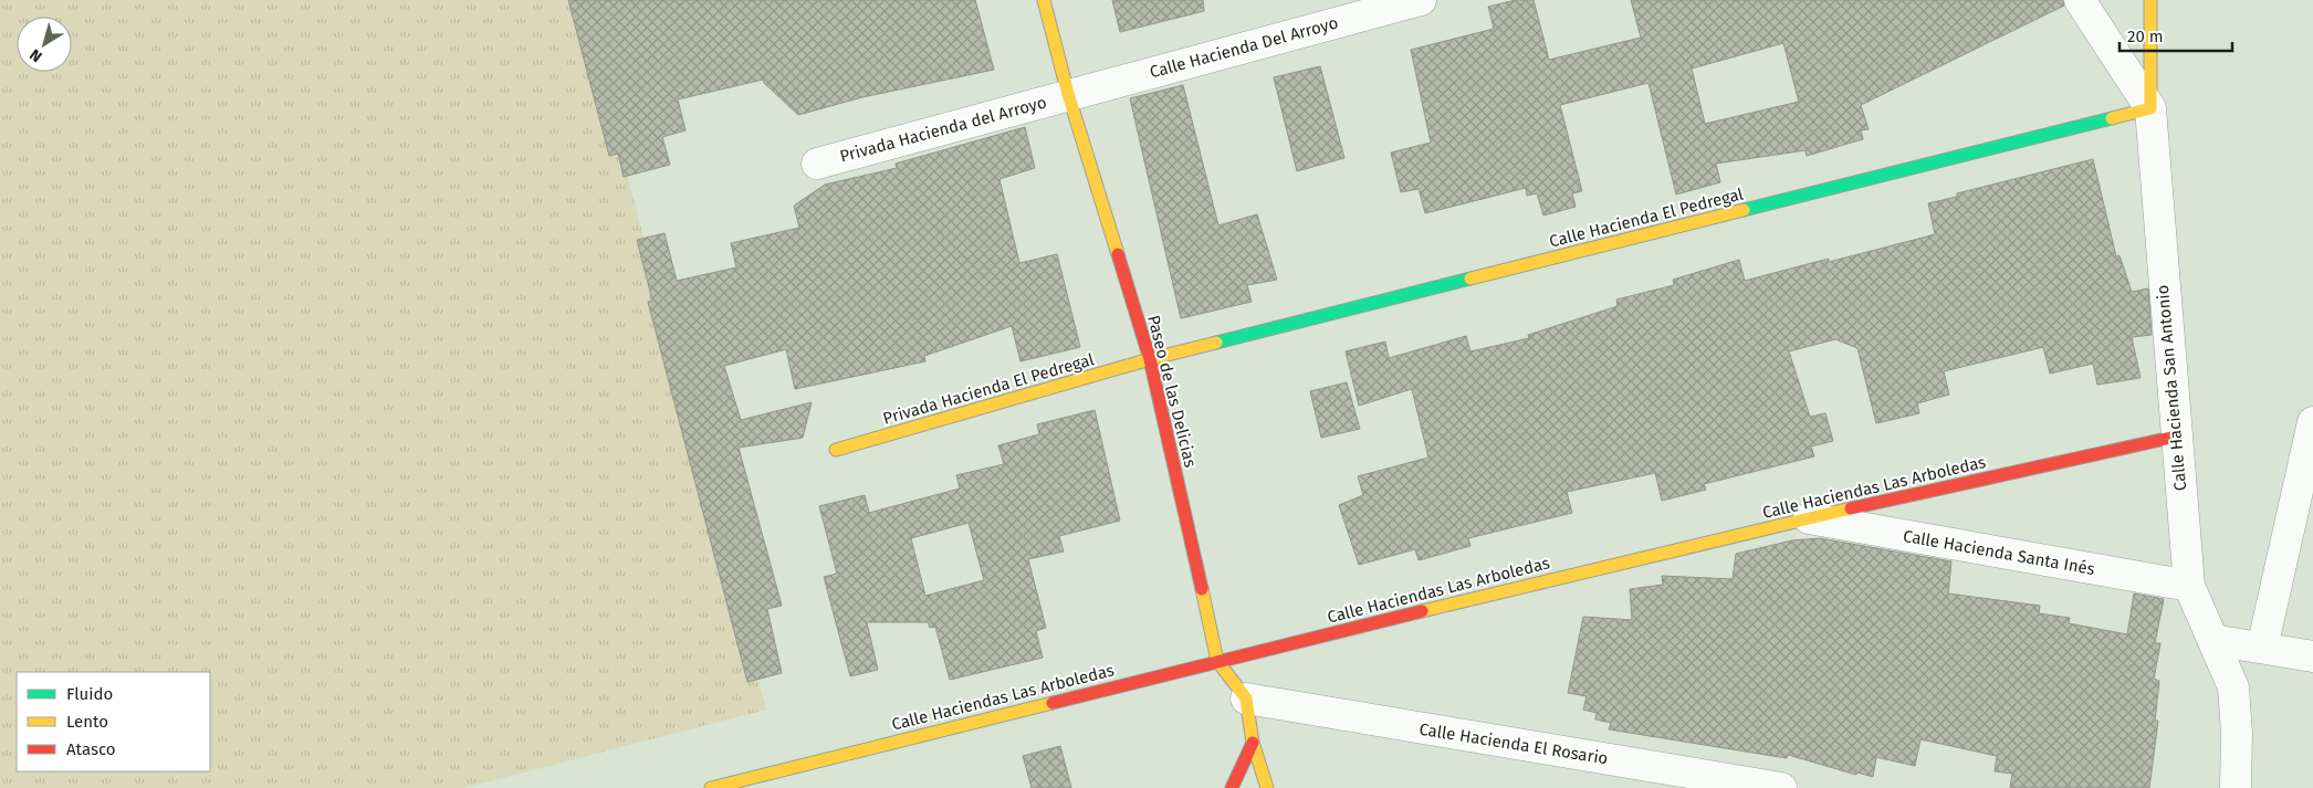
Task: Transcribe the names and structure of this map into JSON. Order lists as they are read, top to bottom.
{
  "streets": {
    "street": [
      "Calle Hacienda Del Arroyo",
      "Privada Hacienda del Arroyo",
      "Calle Hacienda El Pedregal",
      "Calle Hacienda San Antonio",
      "Privada Hacienda El Pedregal",
      "Paseo de las Delicias",
      "Calle Haciendas Las Arboledas",
      "Calle Hacienda Santa Inés",
      "Calle Hacienda El Rosario"
    ]
  },
  "crossings": [
    ["Calle Hacienda Del Arroyo", "Privada Hacienda del Arroyo"],
    ["Calle Hacienda Del Arroyo", "Paseo de las Delicias"],
    ["Privada Hacienda del Arroyo", "Paseo de las Delicias"],
    ["Calle Hacienda El Pedregal", "Calle Hacienda San Antonio"],
    ["Calle Hacienda El Pedregal", "Privada Hacienda El Pedregal"],
    ["Calle Hacienda El Pedregal", "Paseo de las Delicias"],
    ["Calle Hacienda San Antonio", "Calle Haciendas Las Arboledas"],
    ["Calle Hacienda San Antonio", "Calle Hacienda Santa Inés"],
    ["Privada Hacienda El Pedregal", "Paseo de las Delicias"],
    ["Paseo de las Delicias", "Calle Haciendas Las Arboledas"],
    ["Paseo de las Delicias", "Calle Hacienda El Rosario"],
    ["Calle Haciendas Las Arboledas", "Calle Hacienda Santa Inés"]
  ],
  "legend": ["Fluido", "Lento", "Atasco"],
  "scale_bar": "20 m",
  "north": "bottom left"
}
